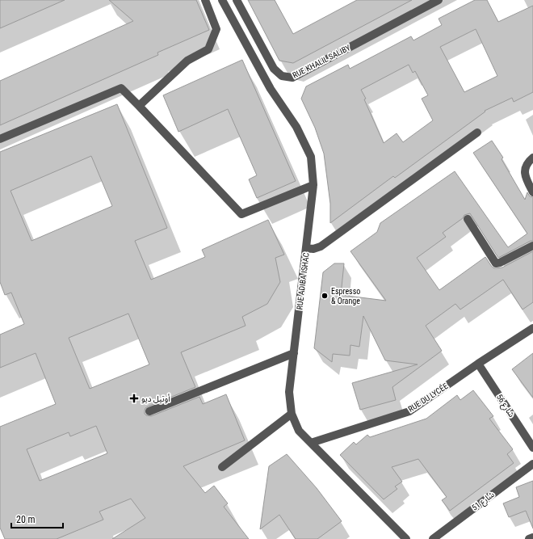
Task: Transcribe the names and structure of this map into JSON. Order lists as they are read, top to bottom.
{
  "streets": {
    "street": [
      "RUE KHALIL SALIBY",
      "RUE ADIBA ISHAC",
      "RUE DU LYCÉE",
      "شارع 56",
      "شارع 51"
    ]
  },
  "crossings": [
    ["RUE ADIBA ISHAC", "RUE DU LYCÉE"],
    ["RUE DU LYCÉE", "شارع 56"]
  ],
  "places": {
    "other": ["Espresso & Orange"],
    "health": ["أوتيل ديو"]
  },
  "scale_bar": "20 m"
}
